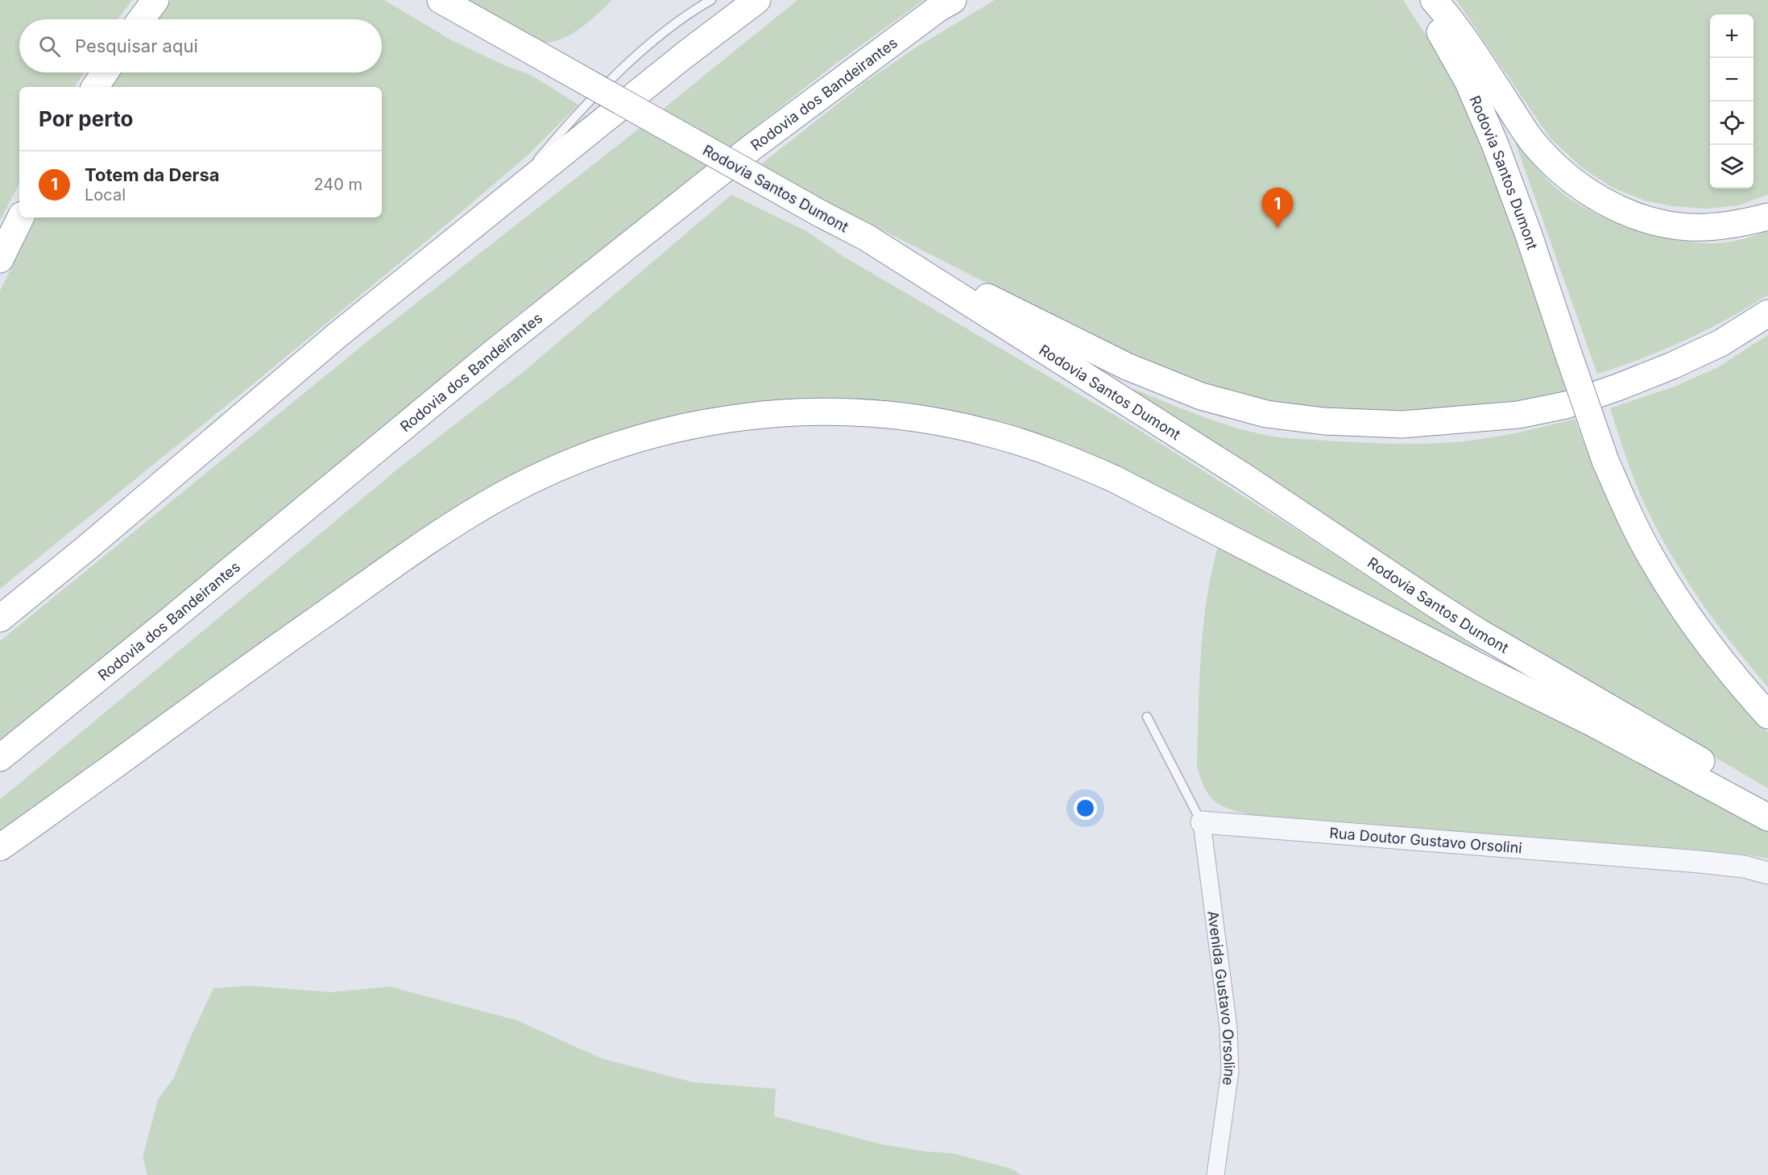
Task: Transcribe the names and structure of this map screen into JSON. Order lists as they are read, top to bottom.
{
  "streets": {
    "highway": ["Rodovia dos Bandeirantes", "Rodovia Santos Dumont"],
    "street": ["Rua Doutor Gustavo Orsolini", "Avenida Gustavo Orsoline"]
  },
  "crossings": [
    ["Rua Doutor Gustavo Orsolini", "Avenida Gustavo Orsoline"]
  ],
  "page": {
    "map_buttons": ["+", "−"],
    "search": "Pesquisar aqui",
    "heading": "Por perto",
    "list": [
      {
        "mark": "1",
        "name": "Totem da Dersa",
        "note": "Local",
        "value": "240 m"
      }
    ],
    "pins": "1"
  }
}
